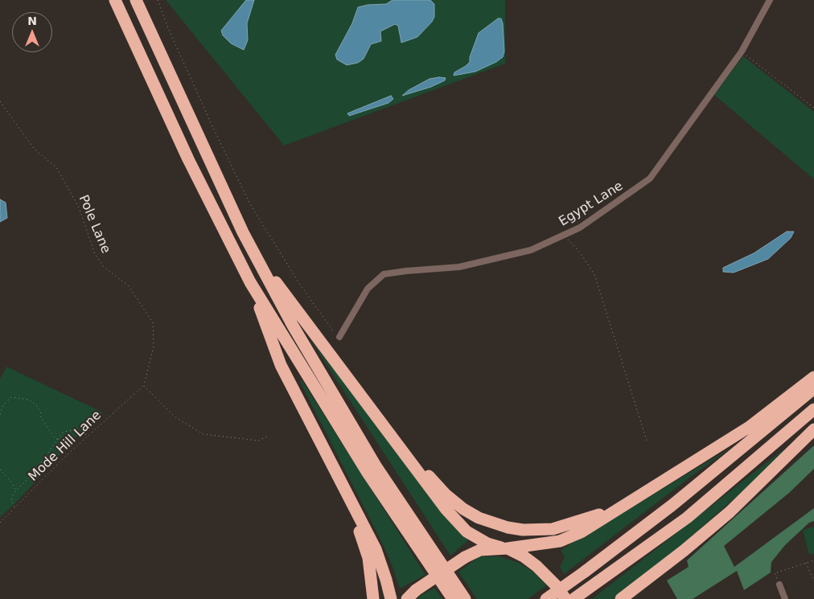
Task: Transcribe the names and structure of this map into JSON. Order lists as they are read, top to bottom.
{
  "streets": {
    "street": ["Egypt Lane"],
    "path": ["Pole Lane", "Mode Hill Lane"]
  },
  "crossings": [
    ["Pole Lane", "Mode Hill Lane"]
  ],
  "north": "top"
}
